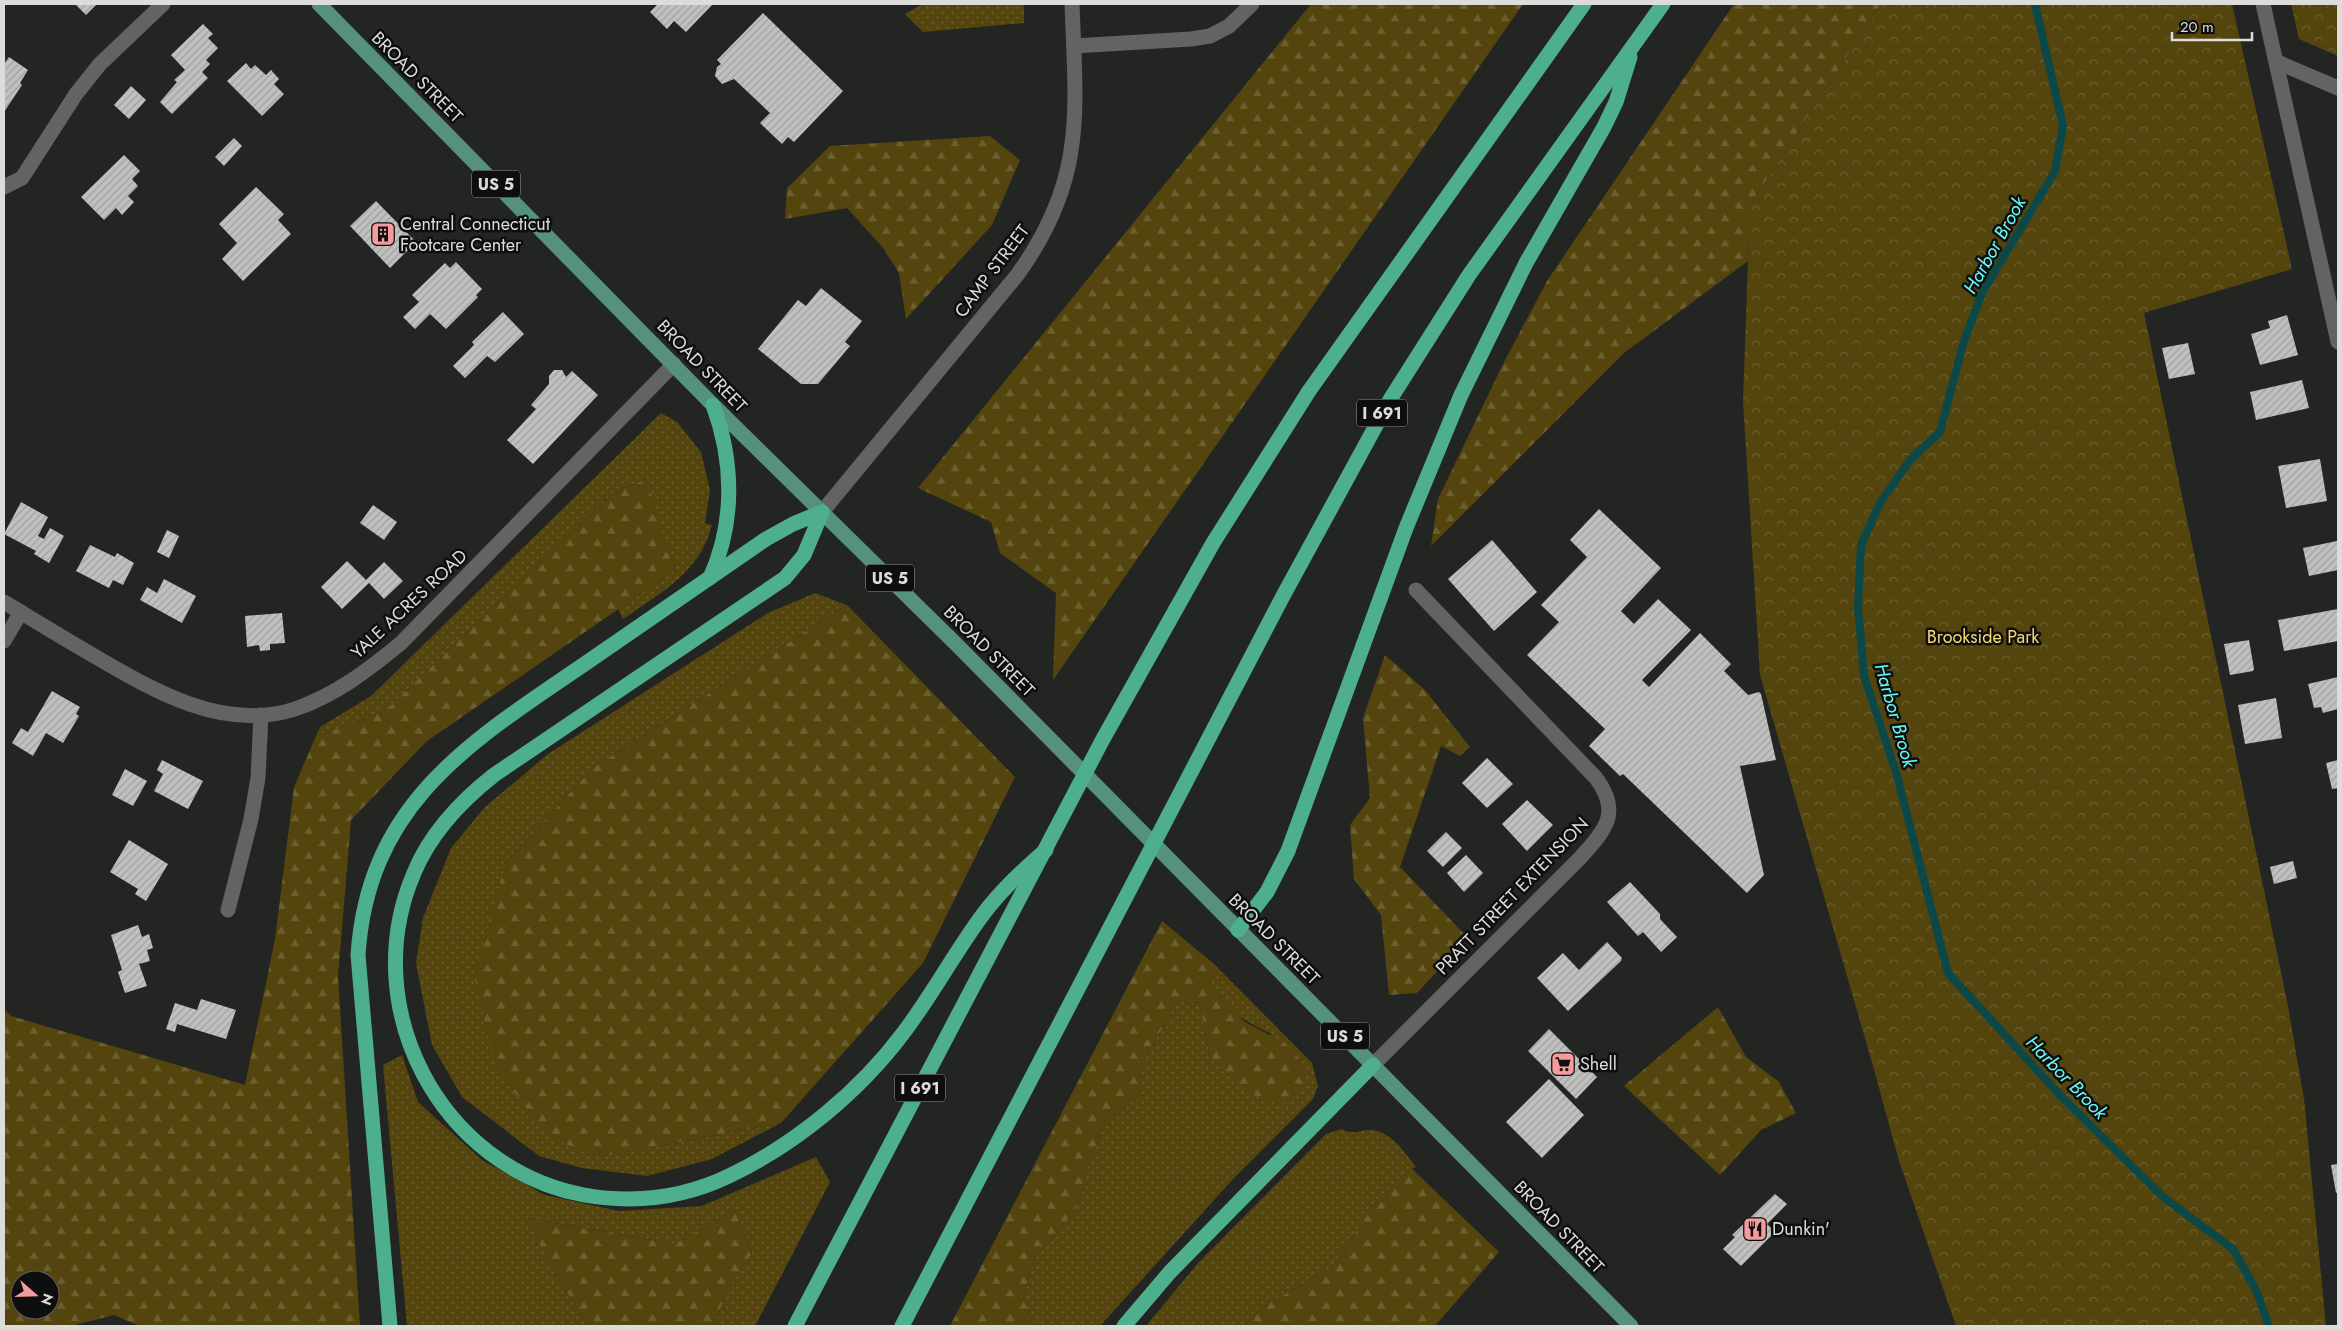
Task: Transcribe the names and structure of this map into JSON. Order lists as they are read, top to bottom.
{
  "streets": {
    "highway": ["I 691"],
    "main road": ["BROAD STREET", "US 5"],
    "street": ["CAMP STREET", "YALE ACRES ROAD", "PRATT STREET EXTENSION"]
  },
  "crossings": [
    ["BROAD STREET", "CAMP STREET"],
    ["BROAD STREET", "YALE ACRES ROAD"],
    ["BROAD STREET", "PRATT STREET EXTENSION"]
  ],
  "water": ["Harbor Brook"],
  "parks": ["Brookside Park"],
  "places": {
    "building": ["Central Connecticut Footcare Center"],
    "supermarket": ["Shell"],
    "restaurant": ["Dunkin'"]
  },
  "scale_bar": "20 m",
  "north": "right"
}
